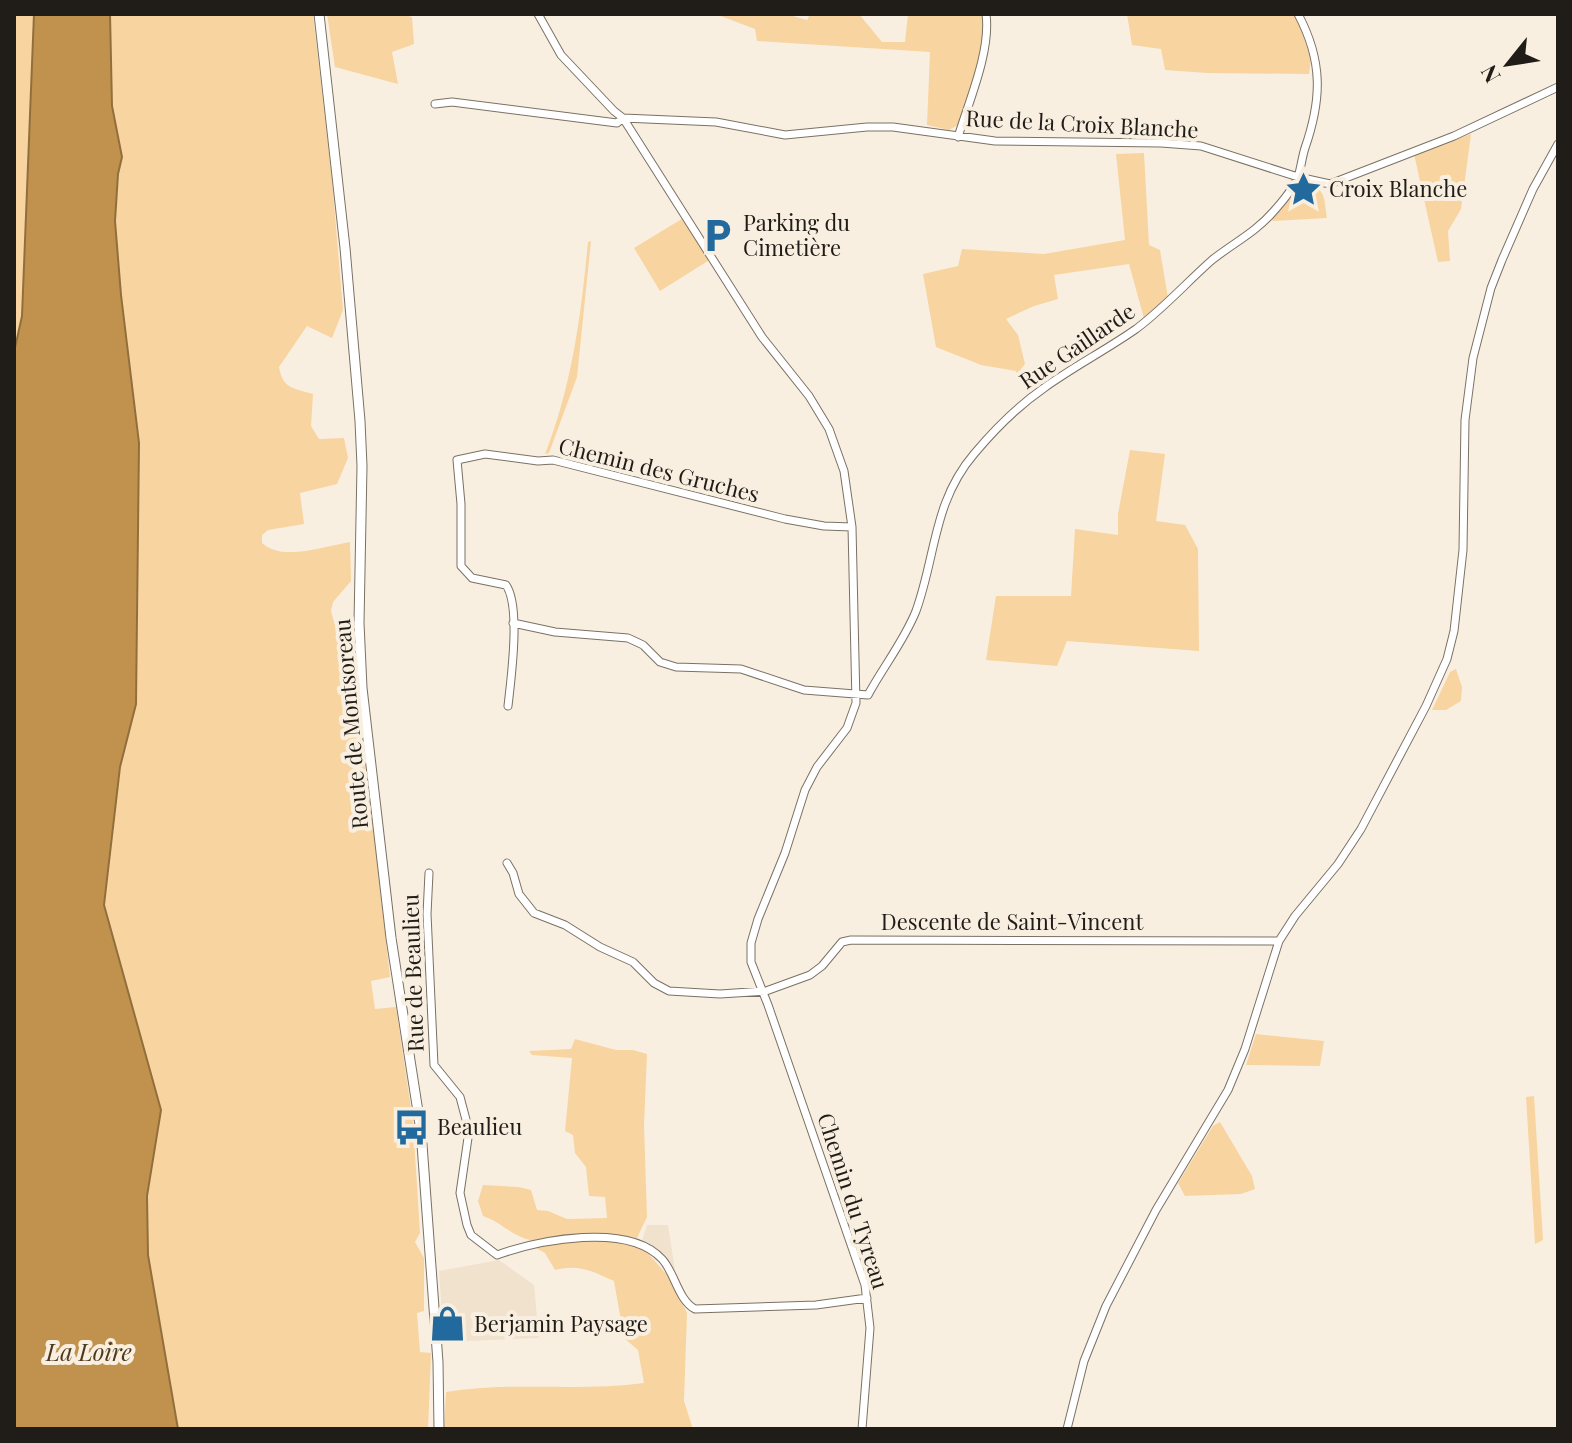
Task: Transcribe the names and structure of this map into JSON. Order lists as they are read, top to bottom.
{
  "streets": {
    "main road": ["Route de Montsoreau"],
    "street": [
      "Rue de la Croix Blanche",
      "Rue Gaillarde",
      "Chemin des Gruches",
      "Descente de Saint-Vincent",
      "Rue de Beaulieu",
      "Chemin du Tyreau"
    ]
  },
  "crossings": [
    ["Rue de la Croix Blanche", "Rue Gaillarde"],
    ["Rue Gaillarde", "Chemin du Tyreau"],
    ["Descente de Saint-Vincent", "Chemin du Tyreau"],
    ["Rue de Beaulieu", "Chemin du Tyreau"]
  ],
  "water": ["La Loire"],
  "places": {
    "place": ["Croix Blanche"],
    "parking": ["Parking du Cimetière"],
    "bus stop": ["Beaulieu"],
    "shop": ["Berjamin Paysage"]
  },
  "north": "bottom left"
}
